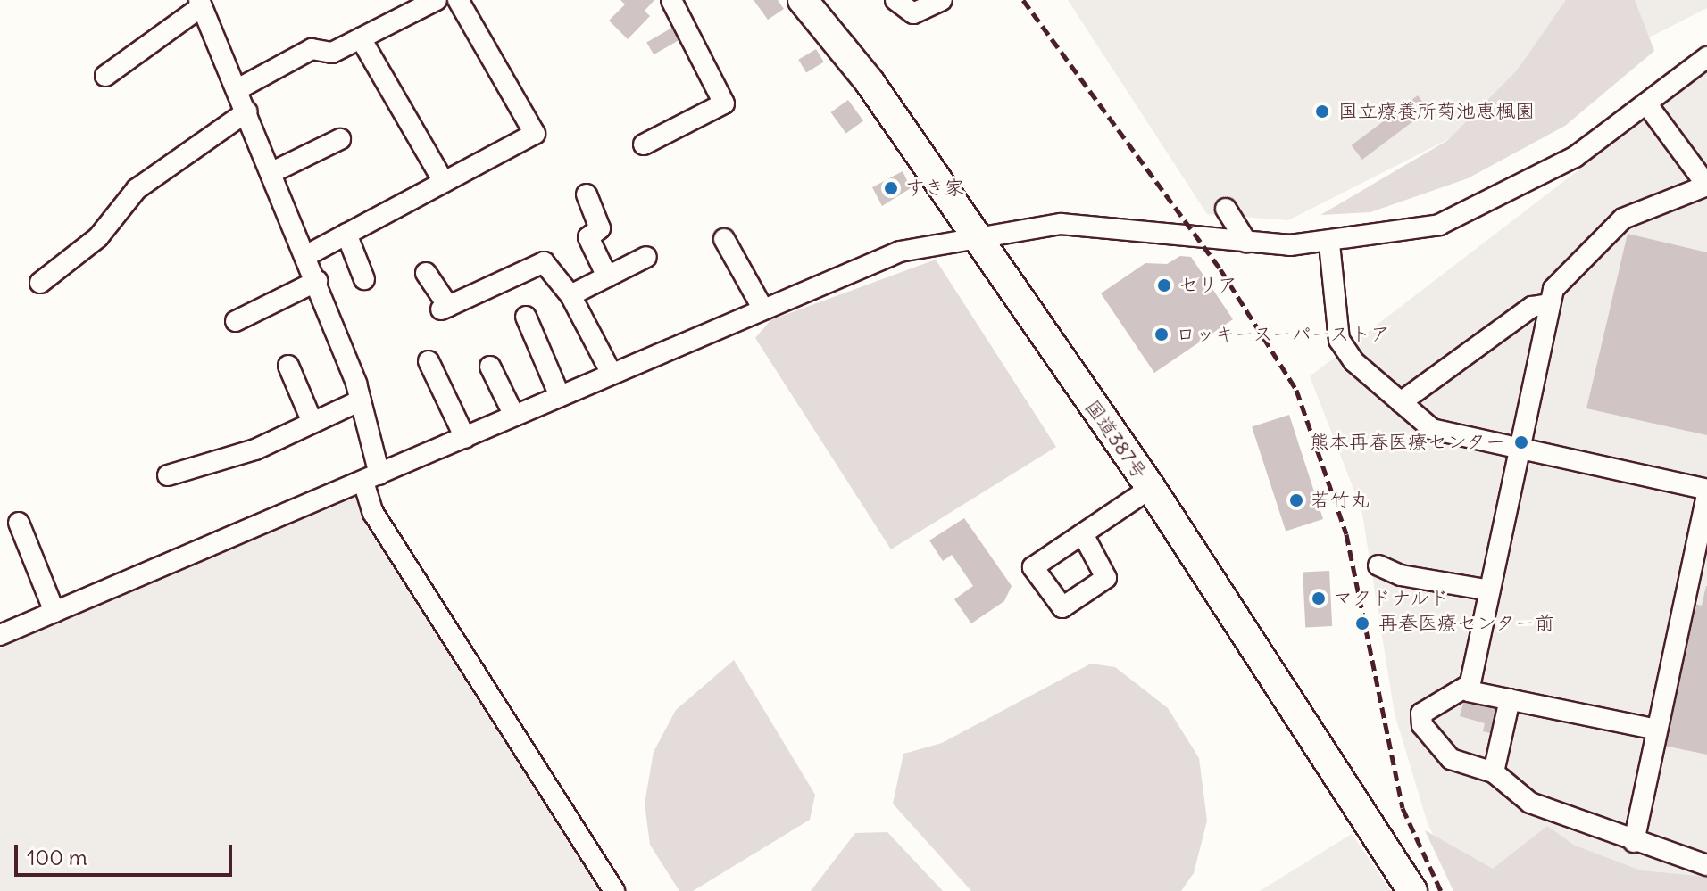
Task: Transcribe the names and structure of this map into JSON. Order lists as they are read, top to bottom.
{
  "streets": {
    "highway": ["国道387号"]
  },
  "places": [
    "国立療養所菊池恵楓園",
    "すき家",
    "セリア",
    "ロッキースーパーストア",
    "熊本再春医療センター",
    "若竹丸",
    "マクドナルド",
    "再春医療センター前"
  ],
  "scale_bar": "100 m"
}
